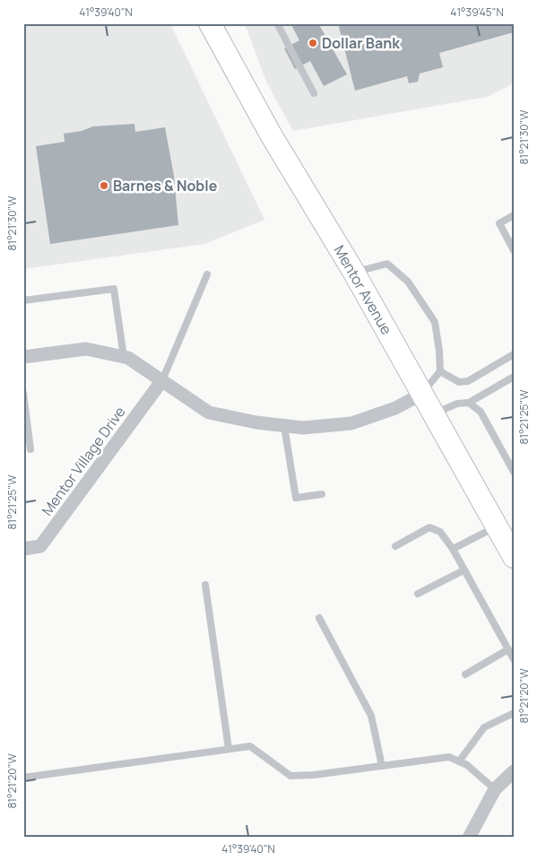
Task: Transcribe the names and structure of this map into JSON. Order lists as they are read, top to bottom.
{
  "streets": {
    "main road": ["Mentor Avenue"],
    "street": ["Mentor Village Drive"]
  },
  "places": ["Dollar Bank", "Barnes & Noble"],
  "coordinates": [
    "41°39'40\"N",
    "41°39'45\"N",
    "81°21'30\"W",
    "81°21'25\"W",
    "81°21'20\"W"
  ]
}
